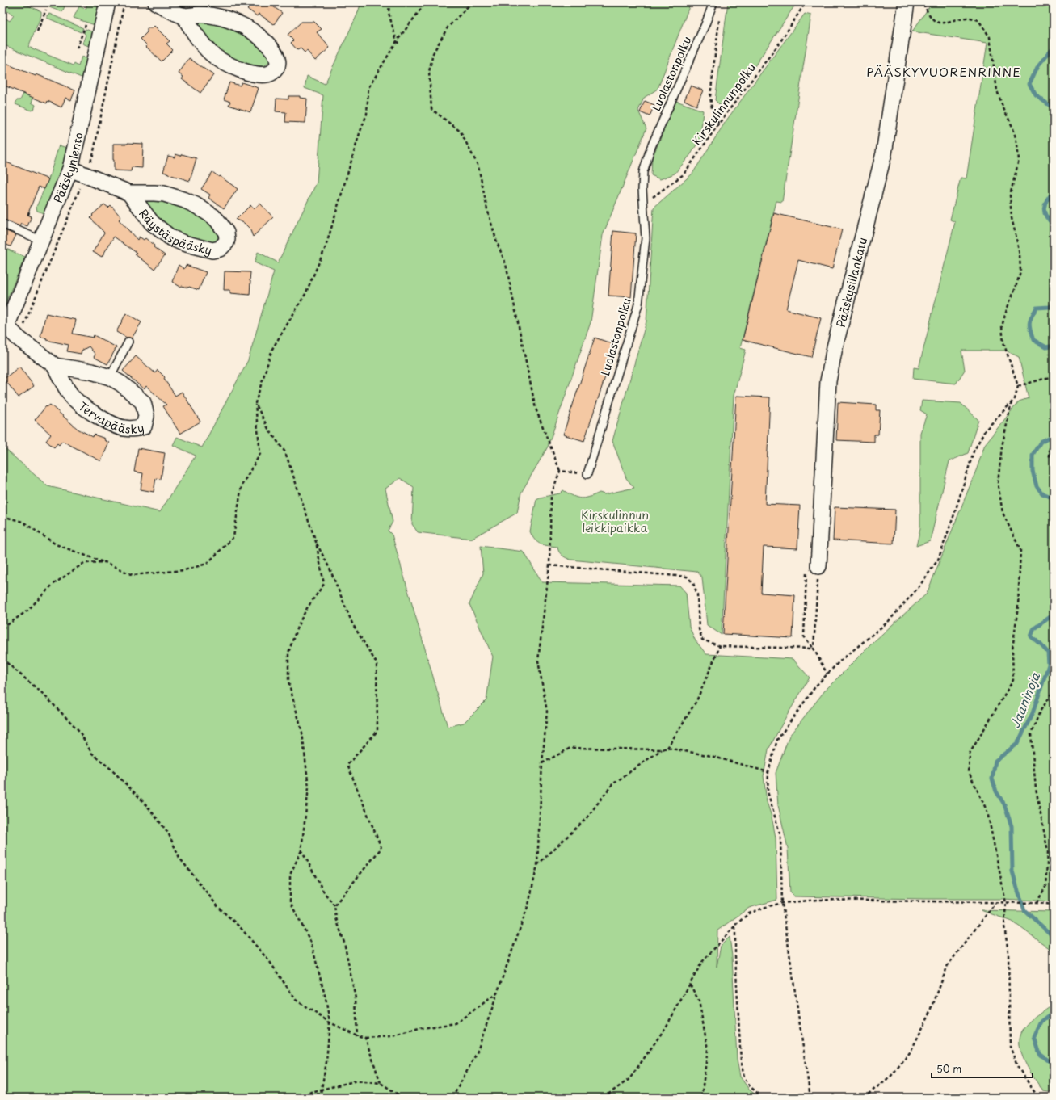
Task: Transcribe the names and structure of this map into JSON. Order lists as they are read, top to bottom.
{
  "streets": {
    "street": [
      "Pääskynlento",
      "Räystäspääsky",
      "Pääskysillankatu",
      "Tervapääsky"
    ],
    "lane": ["Luolastonpolku"],
    "path": ["Kirskulinnunpolku"]
  },
  "crossings": [
    ["Luolastonpolku", "Kirskulinnunpolku"],
    ["Pääskynlento", "Räystäspääsky"],
    ["Pääskynlento", "Tervapääsky"]
  ],
  "districts": ["PÄÄSKYVUORENRINNE"],
  "water": ["Jaaninoja"],
  "parks": ["Kirskulinnun leikkipaikka"],
  "scale_bar": "50 m"
}
